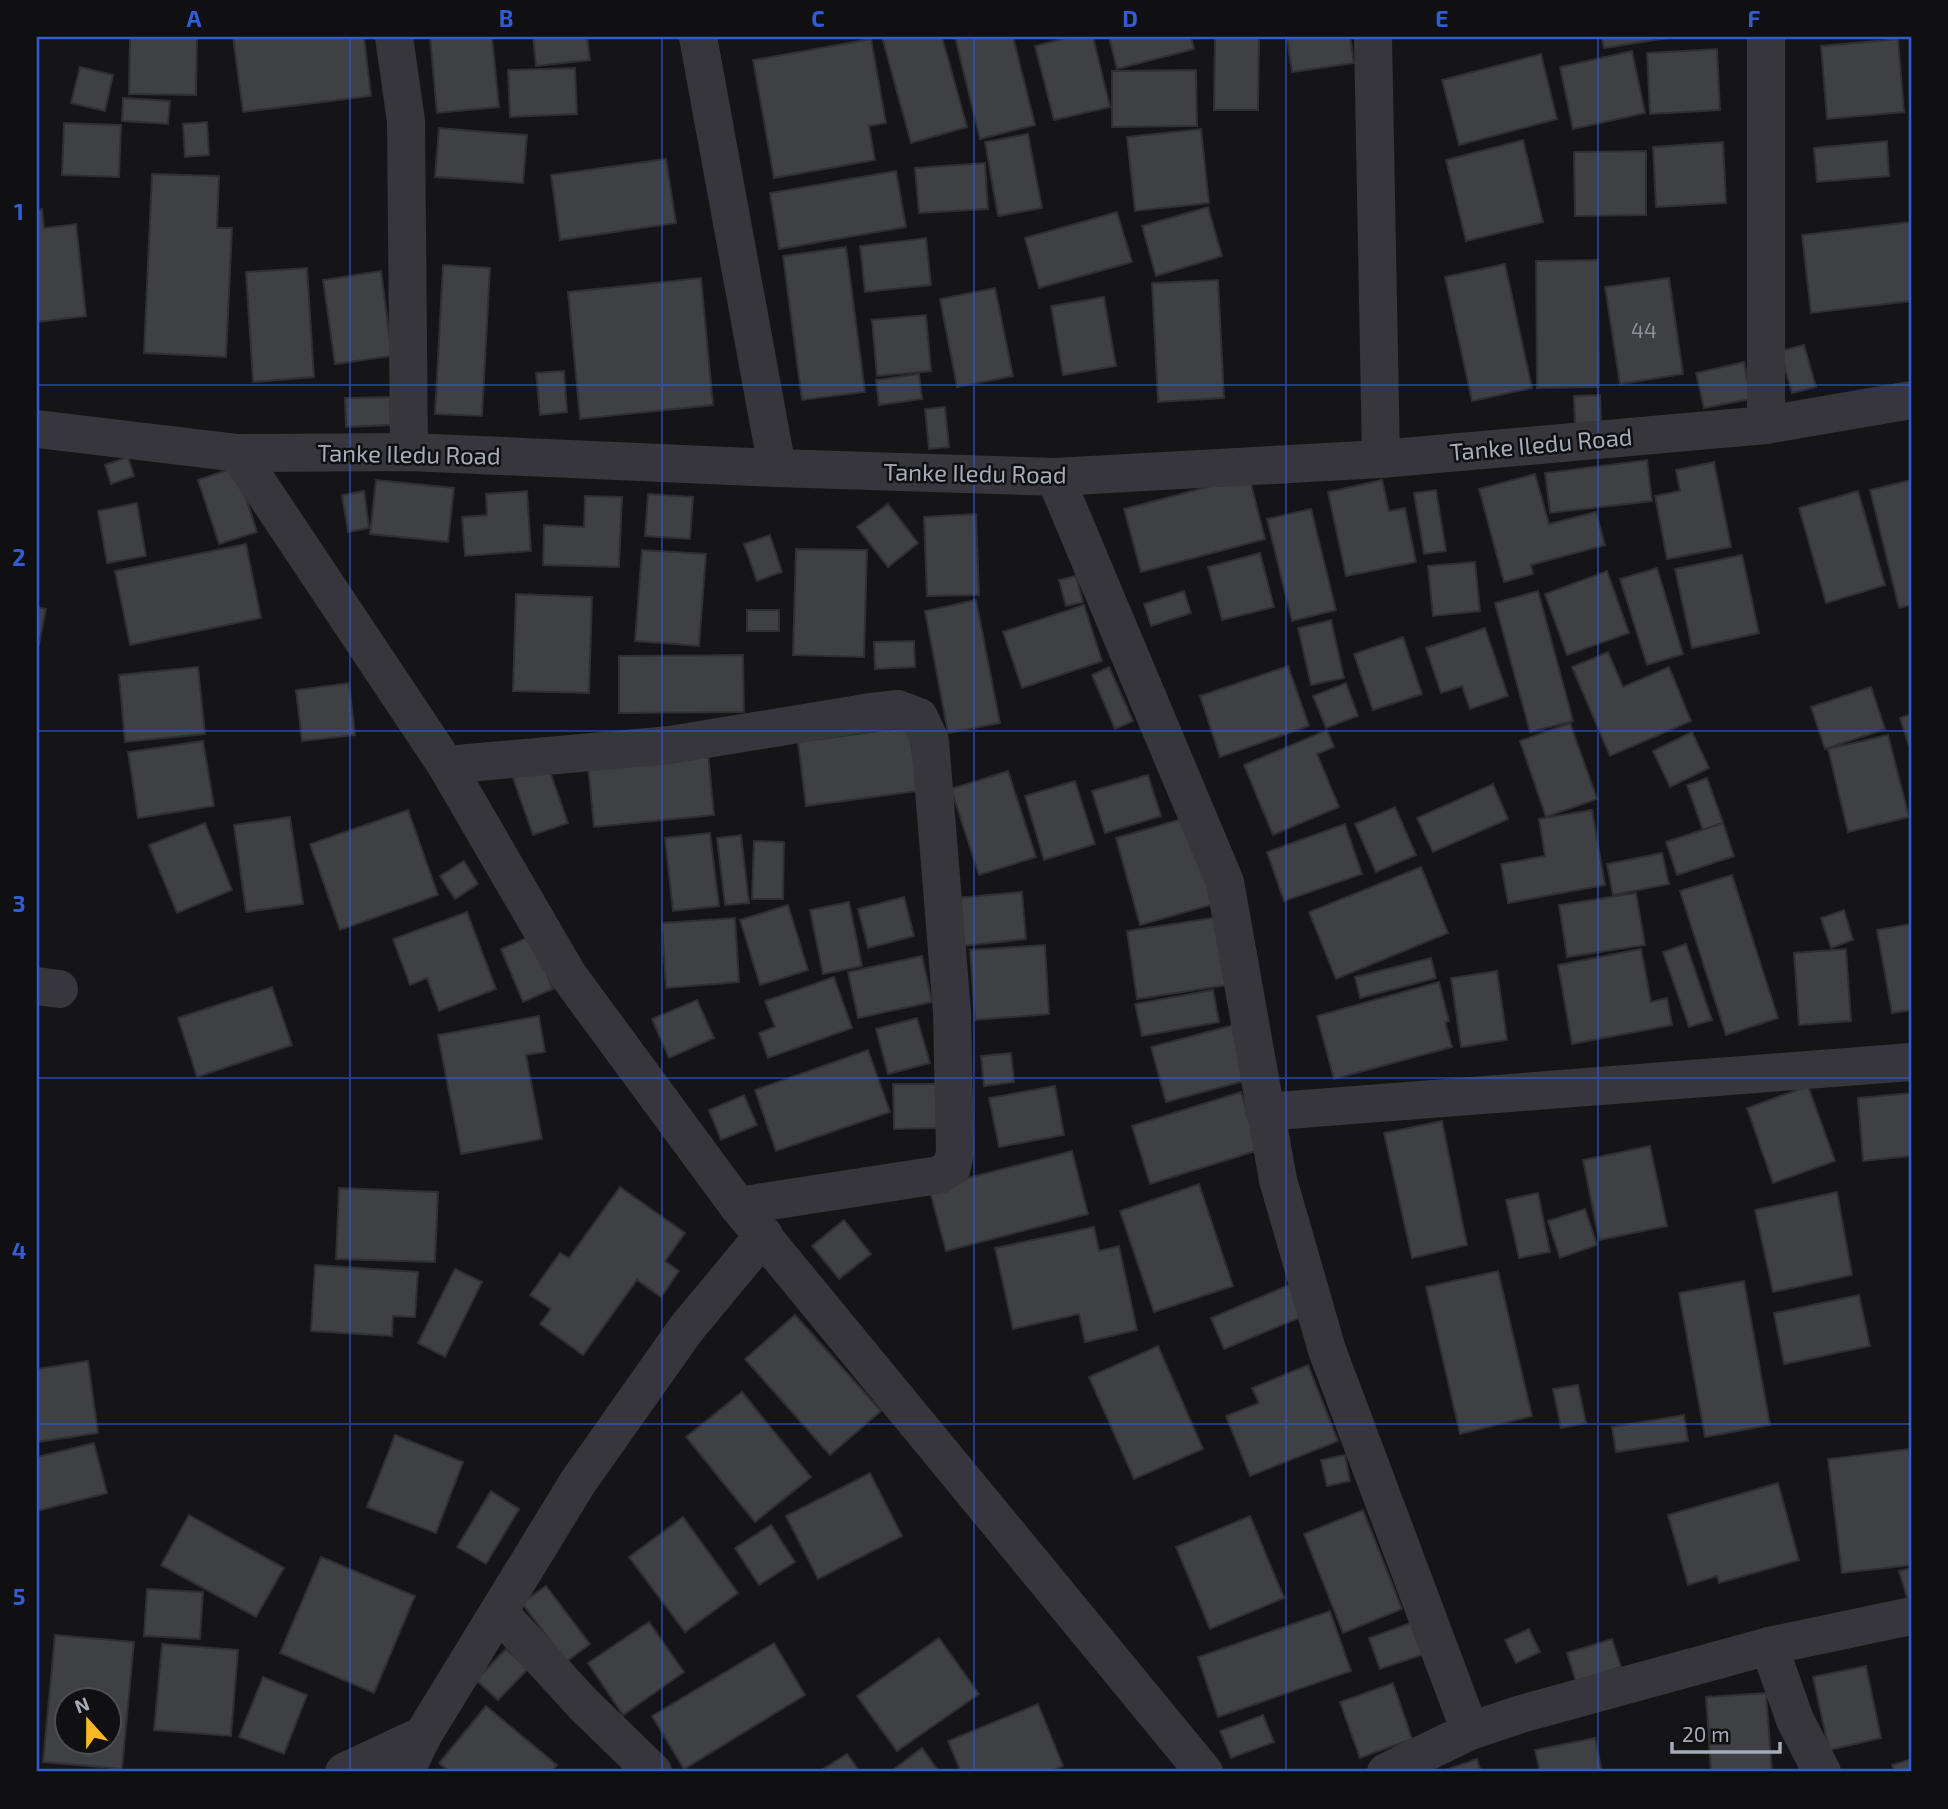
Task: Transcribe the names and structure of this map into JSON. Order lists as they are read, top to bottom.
{
  "streets": {
    "street": ["Tanke Iledu Road"]
  },
  "house_numbers": ["44"],
  "scale_bar": "20 m",
  "north": "top",
  "grid": {
    "columns": [
      "A",
      "B",
      "C",
      "D",
      "E",
      "F"
    ],
    "rows": [
      "1",
      "2",
      "3",
      "4",
      "5"
    ]
  }
}
